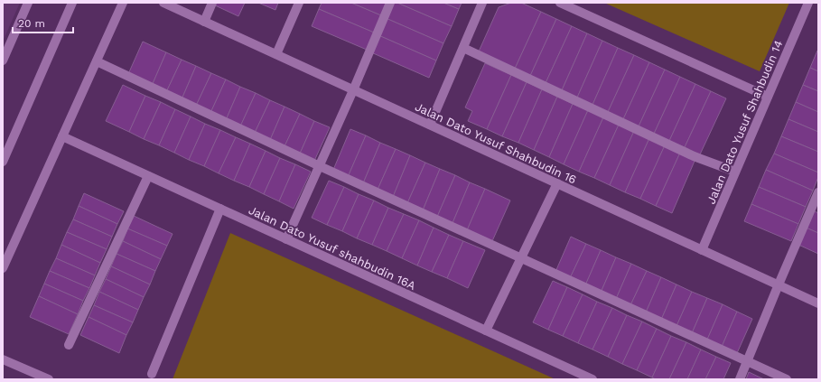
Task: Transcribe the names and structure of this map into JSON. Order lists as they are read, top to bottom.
{
  "streets": {
    "street": ["Jalan Dato Yusuf Shahbudin 14", "Jalan Dato Yusuf Shahbudin 16", "Jalan Dato Yusuf shahbudin 16A"]
  },
  "crossings": [
    ["Jalan Dato Yusuf Shahbudin 14", "Jalan Dato Yusuf Shahbudin 16"]
  ],
  "scale_bar": "20 m"
}
